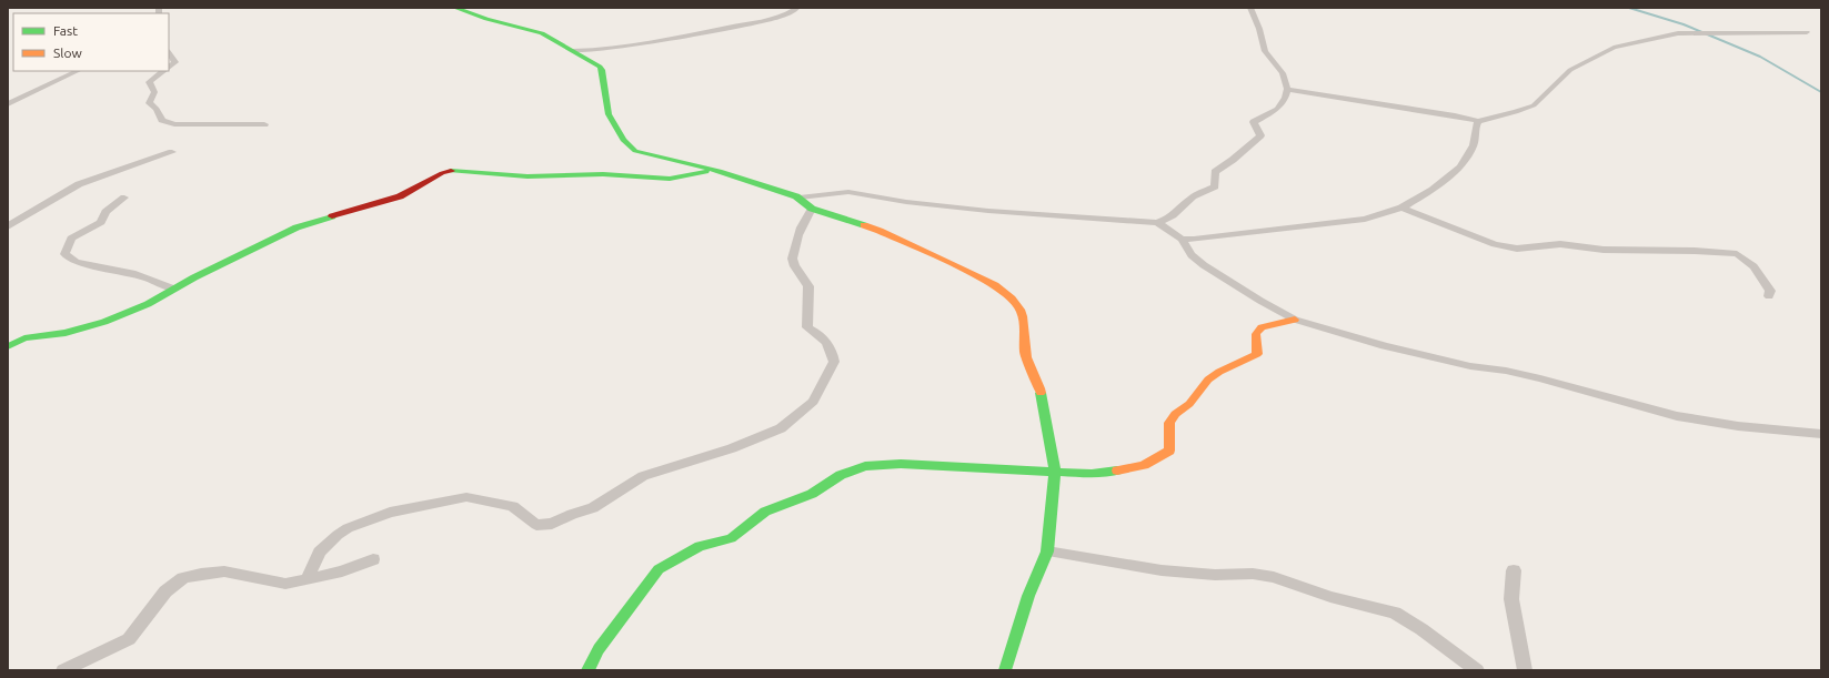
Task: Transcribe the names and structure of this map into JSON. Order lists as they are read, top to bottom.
{
  "legend": ["Fast", "Slow"]
}
